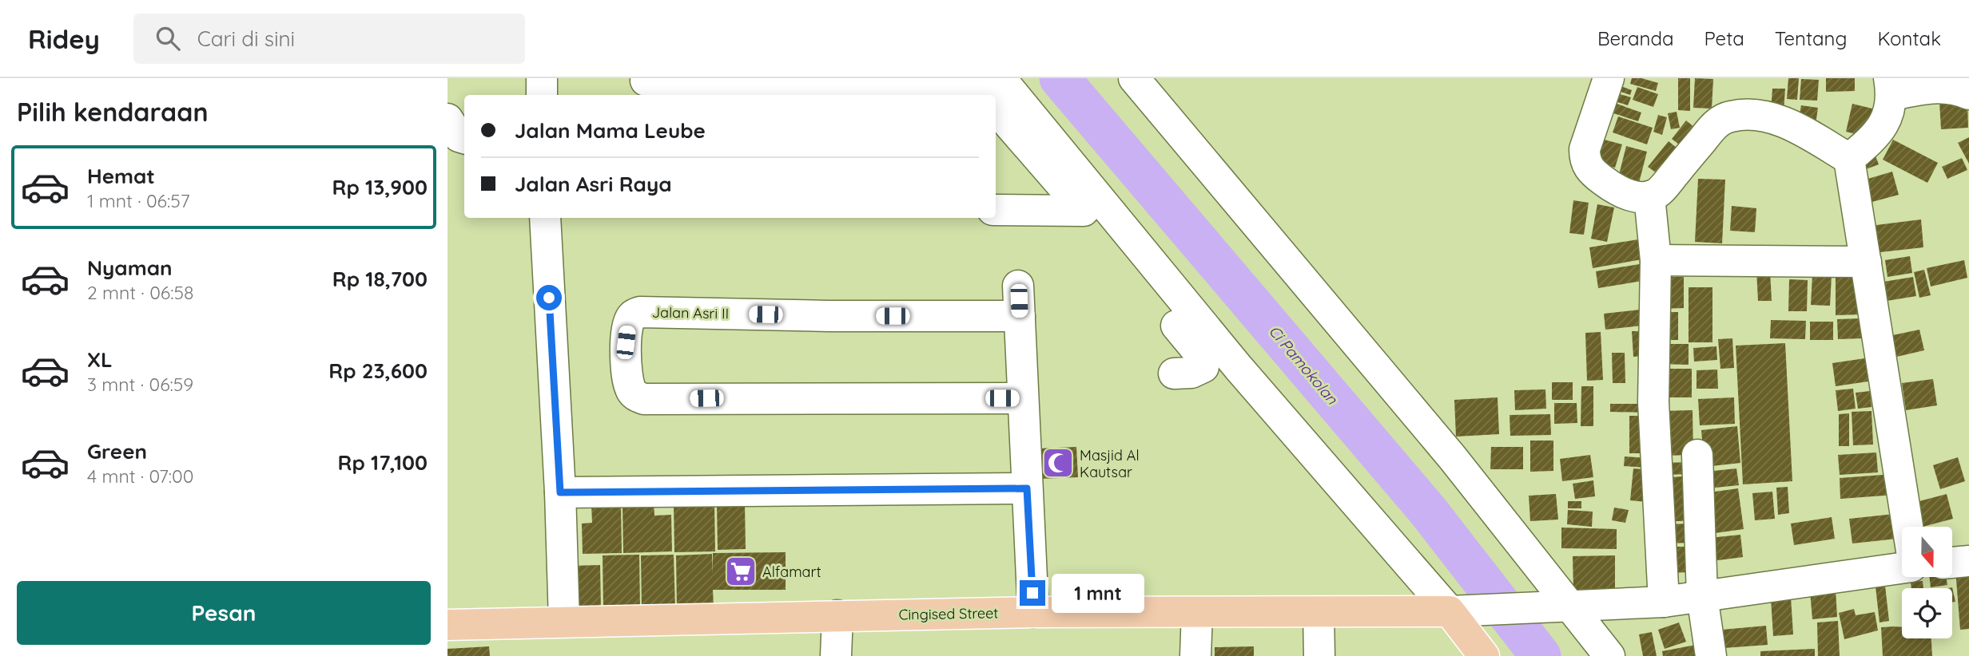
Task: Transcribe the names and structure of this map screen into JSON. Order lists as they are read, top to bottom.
{
  "streets": {
    "main road": ["Cingised Street"],
    "street": ["Jalan Asri II"]
  },
  "water": ["Ci Pamokolan"],
  "places": {
    "mosque": ["Masjid Al Kautsar"],
    "supermarket": ["Alfamart"]
  },
  "north": "bottom",
  "page": {
    "header": "Ridey",
    "search": "Cari di sini",
    "nav": [
      "Beranda",
      "Peta",
      "Tentang",
      "Kontak"
    ],
    "heading": "Pilih kendaraan",
    "banner": ["Jalan Mama Leube", "Jalan Asri Raya"],
    "list": [
      {
        "name": "Hemat",
        "note": "1 mnt · 06:57",
        "value": "Rp 13,900"
      },
      {
        "name": "Nyaman",
        "note": "2 mnt · 06:58",
        "value": "Rp 18,700"
      },
      {
        "name": "XL",
        "note": "3 mnt · 06:59",
        "value": "Rp 23,600"
      },
      {
        "name": "Green",
        "note": "4 mnt · 07:00",
        "value": "Rp 17,100"
      }
    ],
    "buttons": "Pesan",
    "bubble": "1 mnt"
  }
}
